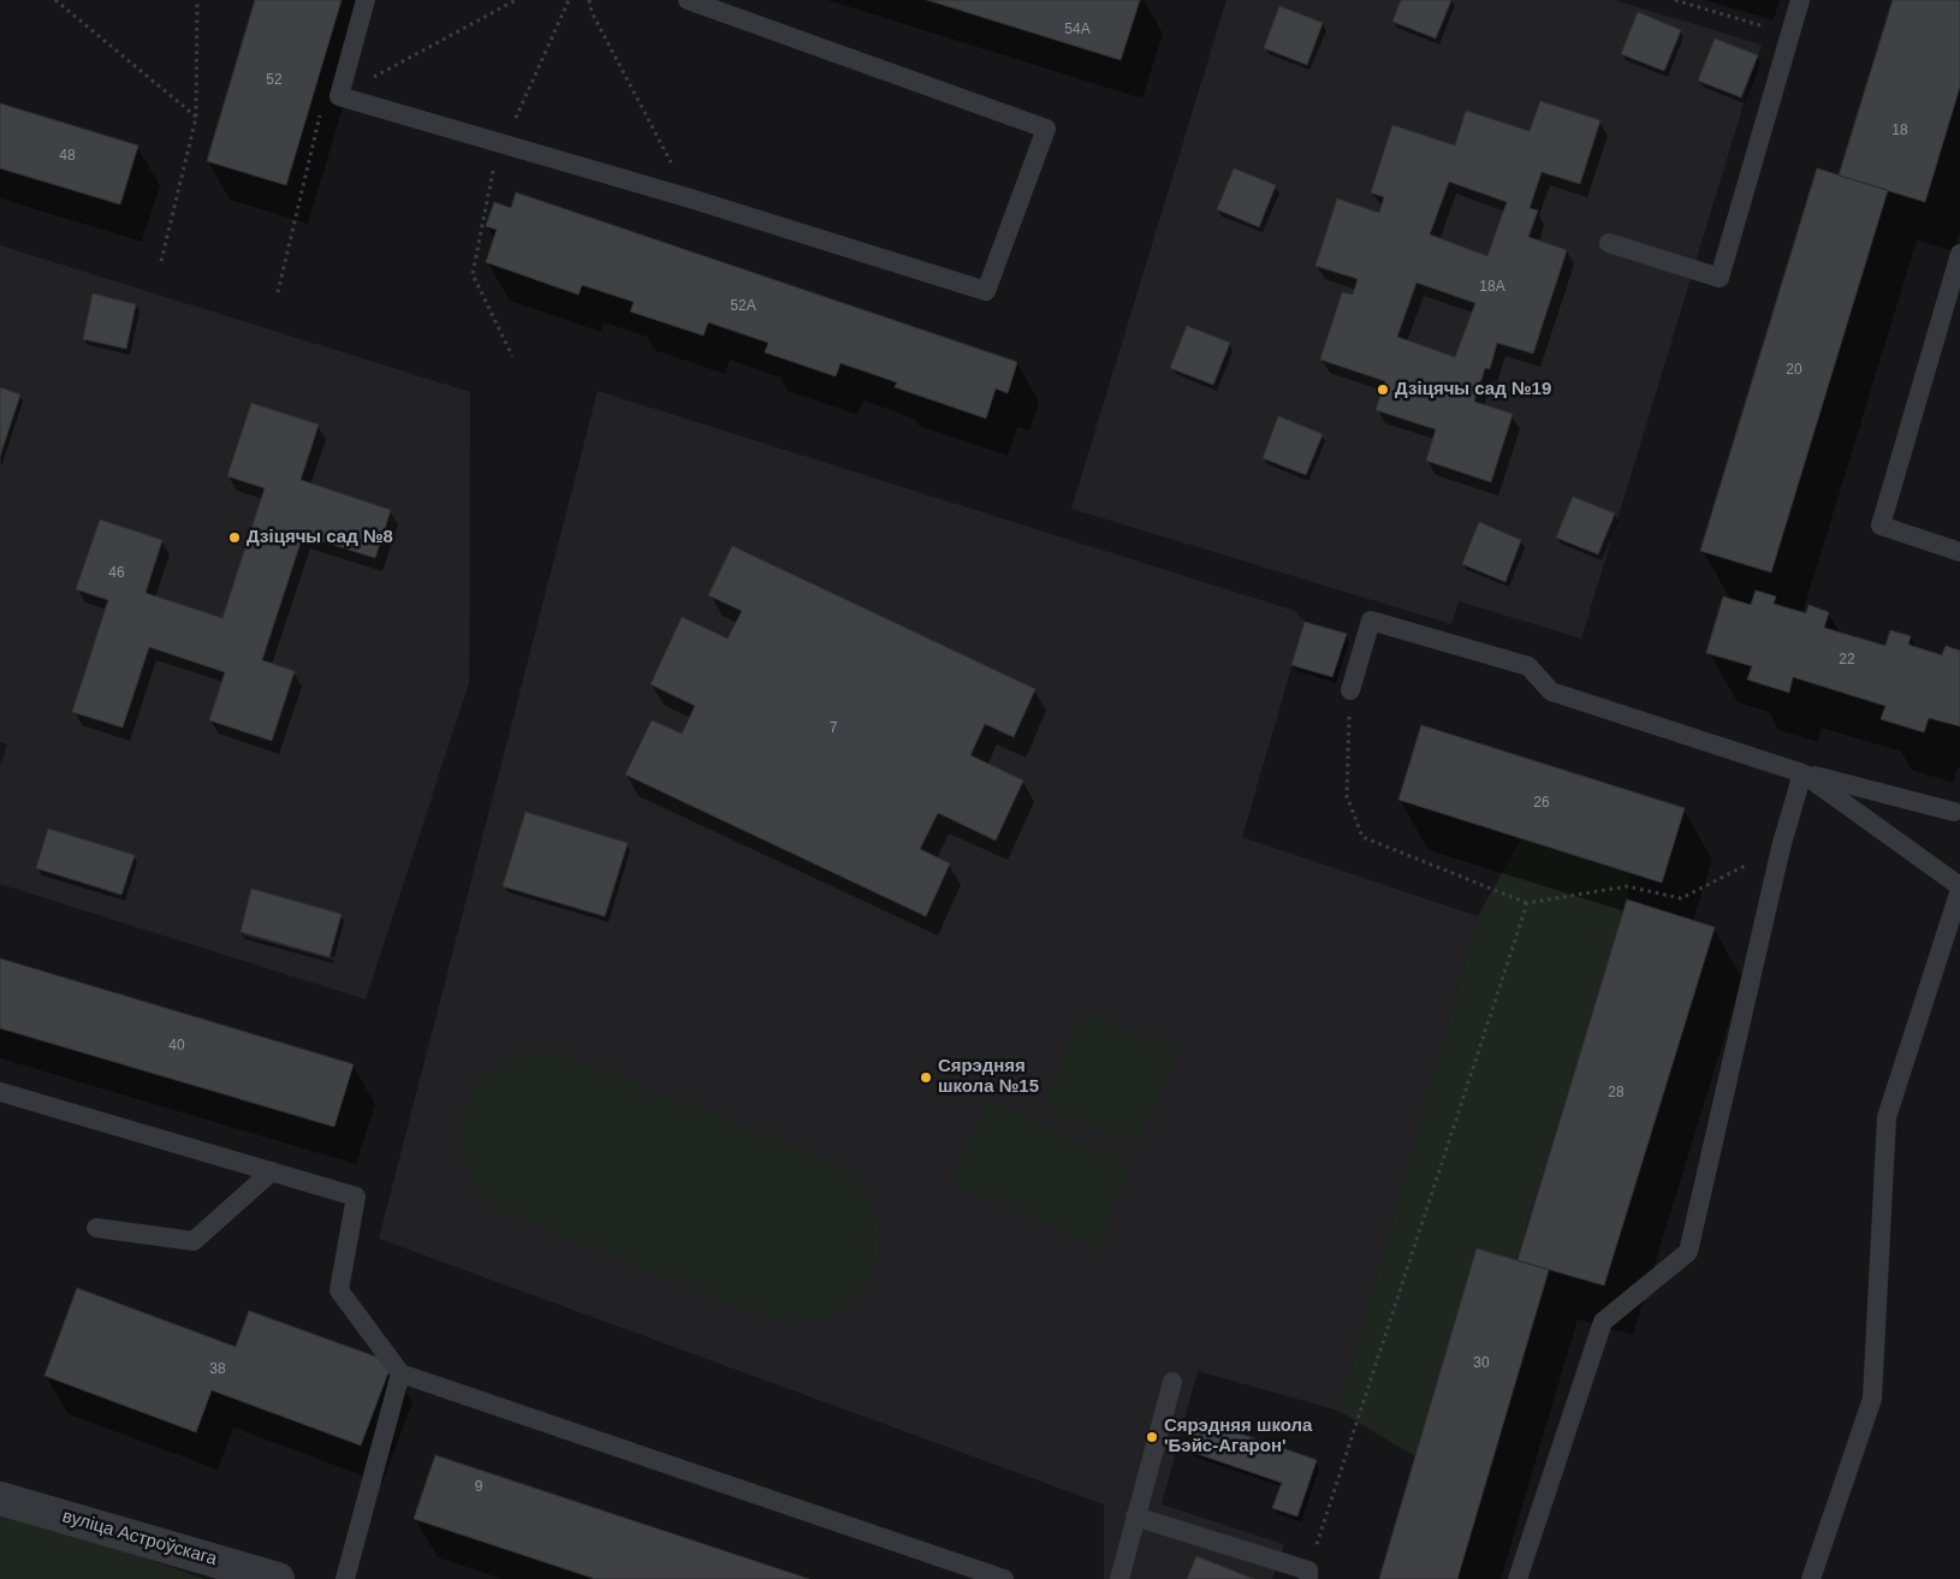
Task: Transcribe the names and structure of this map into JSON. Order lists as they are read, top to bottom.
{
  "streets": {
    "street": ["вуліца Астроўскага"]
  },
  "places": [
    "Дзіцячы сад №19",
    "Дзіцячы сад №8",
    "Сярэдняя школа №15",
    "Сярэдняя школа 'Бэйс-Агарон'"
  ],
  "house_numbers": [
    "54А",
    "52",
    "18",
    "48",
    "18А",
    "52А",
    "20",
    "46",
    "22",
    "7",
    "26",
    "40",
    "28",
    "30",
    "38",
    "9"
  ]
}
